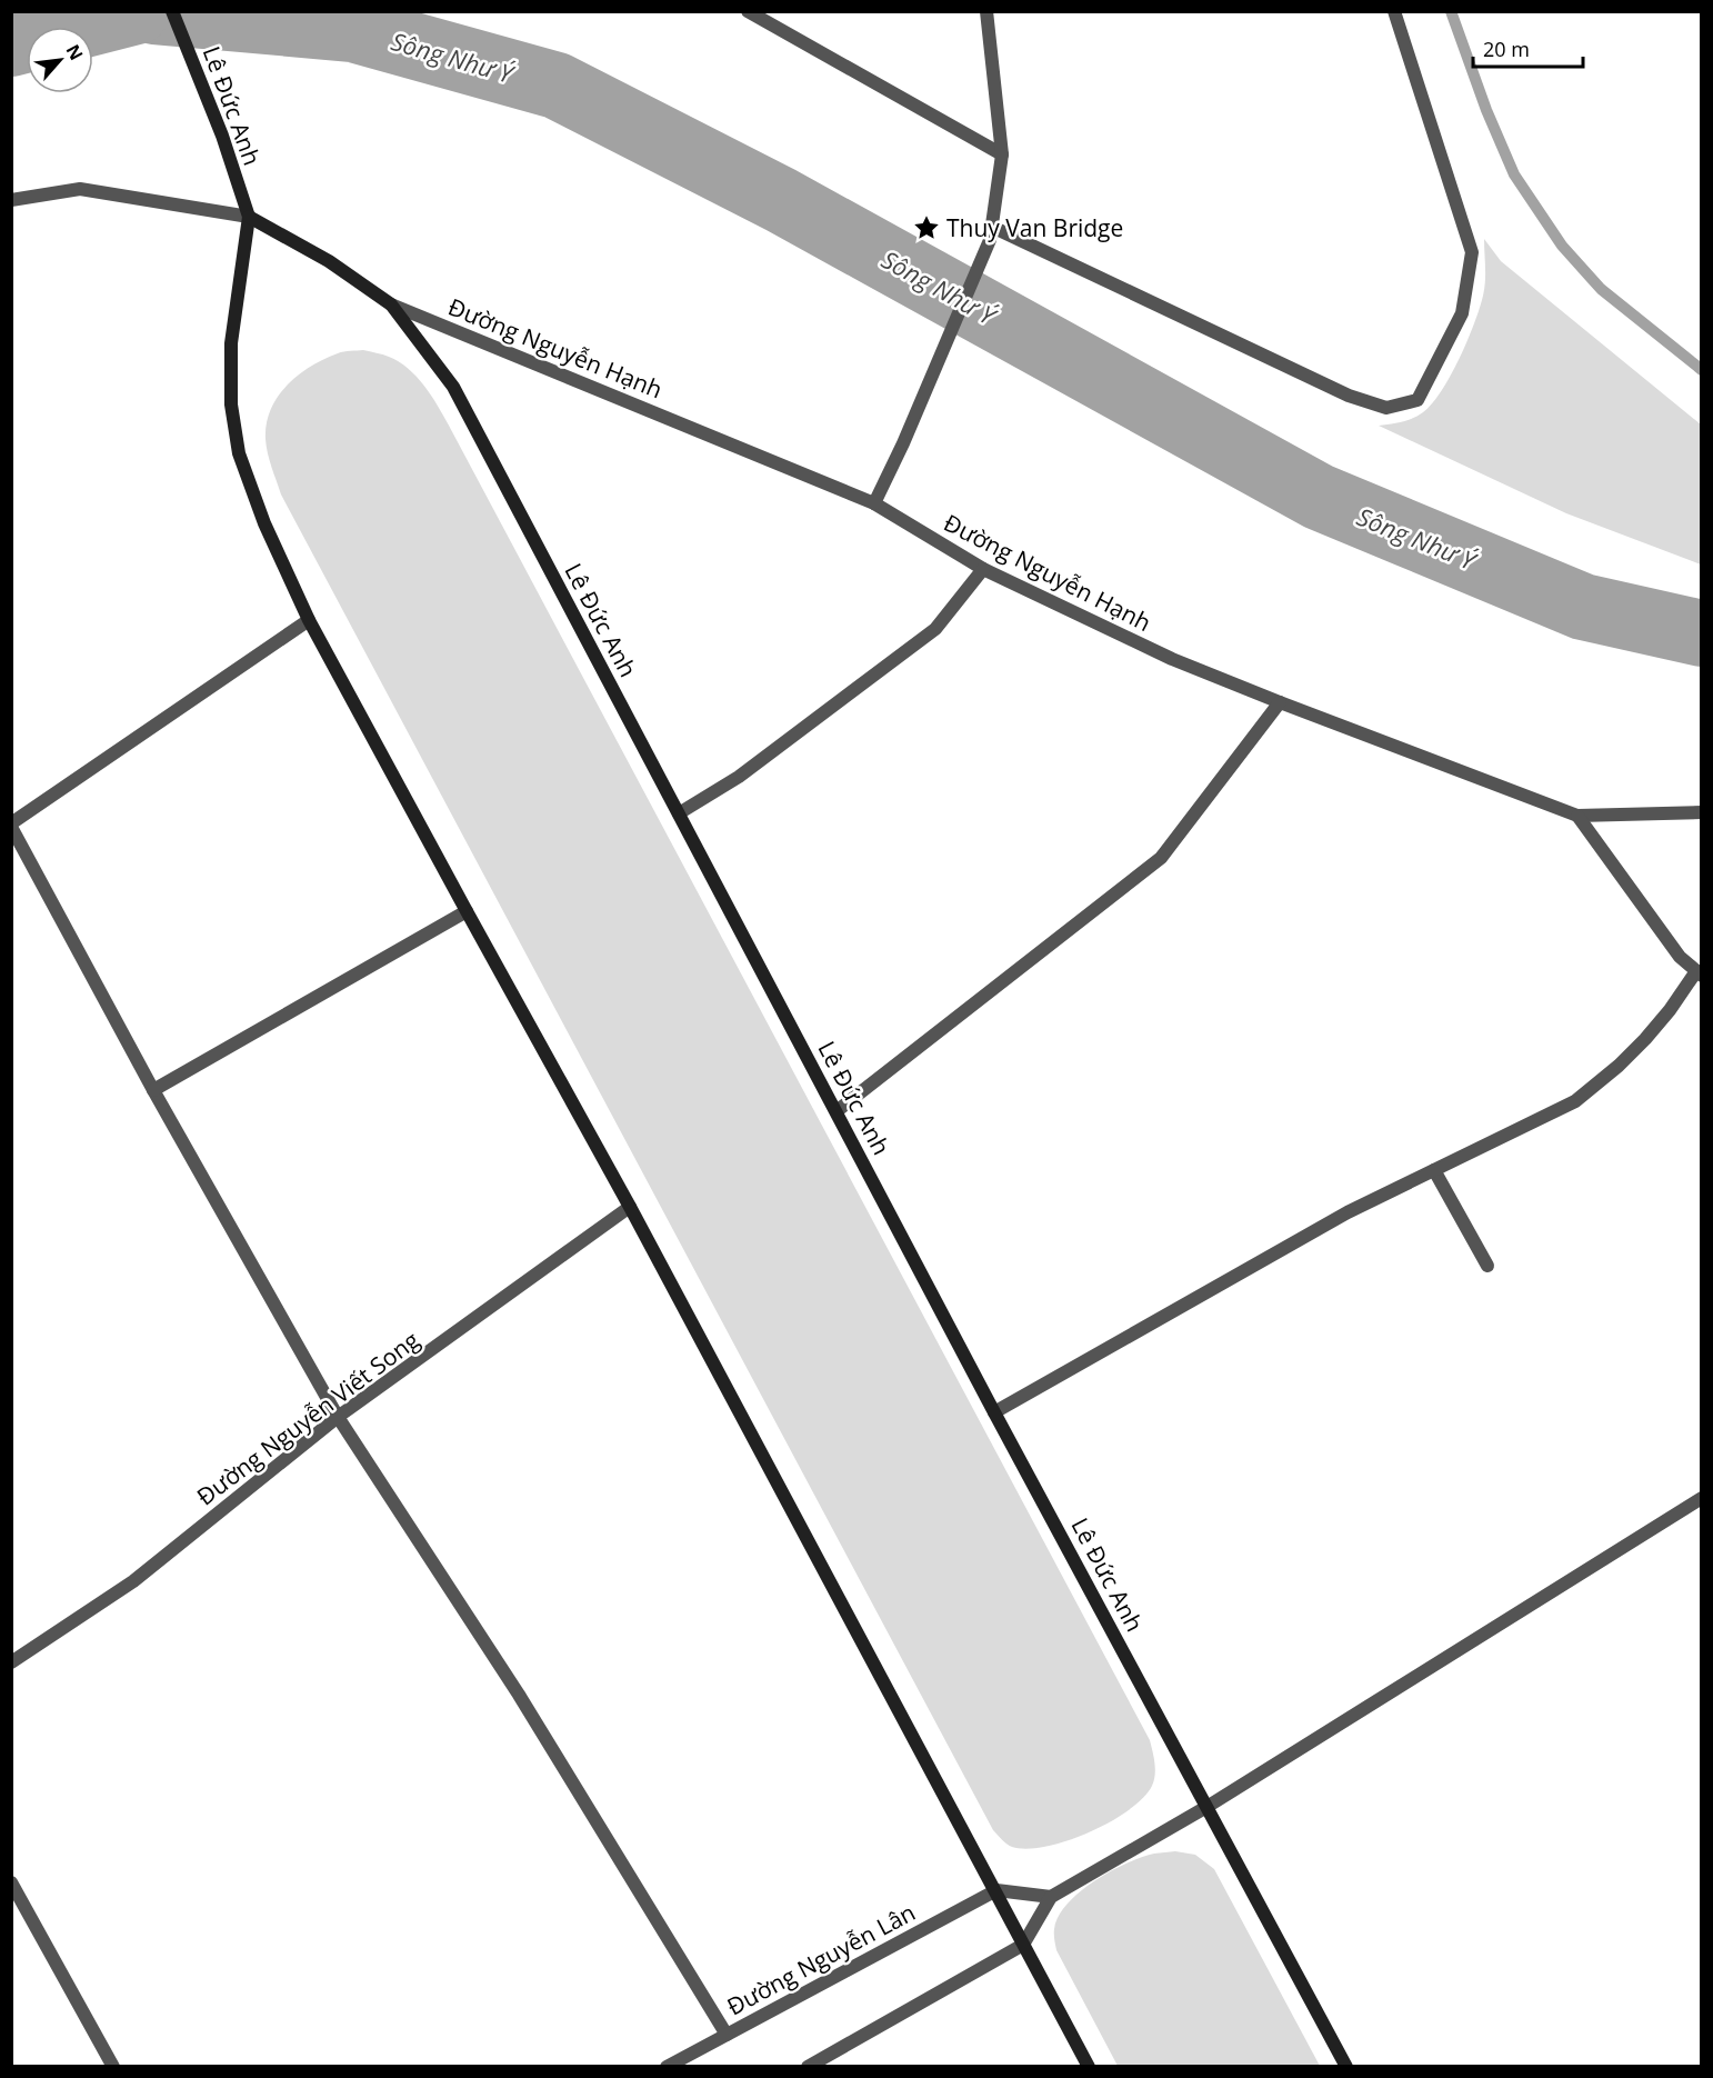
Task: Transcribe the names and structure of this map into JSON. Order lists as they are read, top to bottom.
{
  "streets": {
    "street": [
      "Lê Đức Anh",
      "Đường Nguyễn Hạnh",
      "Đường Nguyễn Viết Song",
      "Đường Nguyễn Lân"
    ]
  },
  "crossings": [
    ["Lê Đức Anh", "Đường Nguyễn Hạnh"],
    ["Lê Đức Anh", "Đường Nguyễn Viết Song"],
    ["Lê Đức Anh", "Đường Nguyễn Lân"]
  ],
  "water": ["Sông Như Ý"],
  "places": {
    "place": ["Thuy Van Bridge"]
  },
  "scale_bar": "20 m",
  "north": "top right"
}
